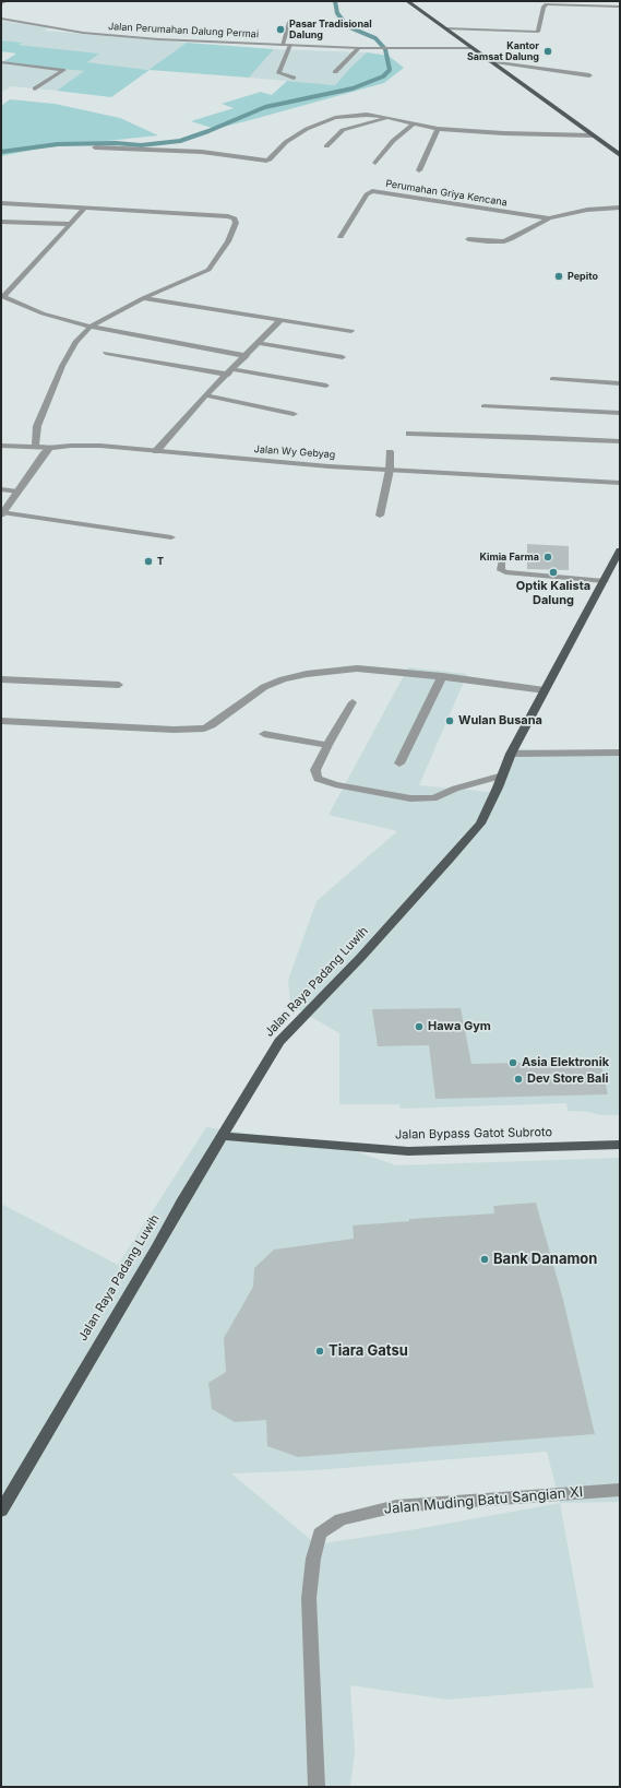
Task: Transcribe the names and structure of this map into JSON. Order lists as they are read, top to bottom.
{
  "streets": {
    "main road": ["Jalan Raya Padang Luwih", "Jalan Bypass Gatot Subroto"],
    "street": [
      "Jalan Perumahan Dalung Permai",
      "Perumahan Griya Kencana",
      "Jalan Wy Gebyag",
      "Jalan Muding Batu Sangian XI"
    ]
  },
  "crossings": [
    ["Jalan Raya Padang Luwih", "Jalan Bypass Gatot Subroto"]
  ],
  "places": [
    "Pasar Tradisional Dalung",
    "Kantor Samsat Dalung",
    "Pepito",
    "Kimia Farma",
    "T",
    "Optik Kalista Dalung",
    "Wulan Busana",
    "Hawa Gym",
    "Asia Elektronik",
    "Dev Store Bali",
    "Bank Danamon",
    "Tiara Gatsu"
  ]
}
